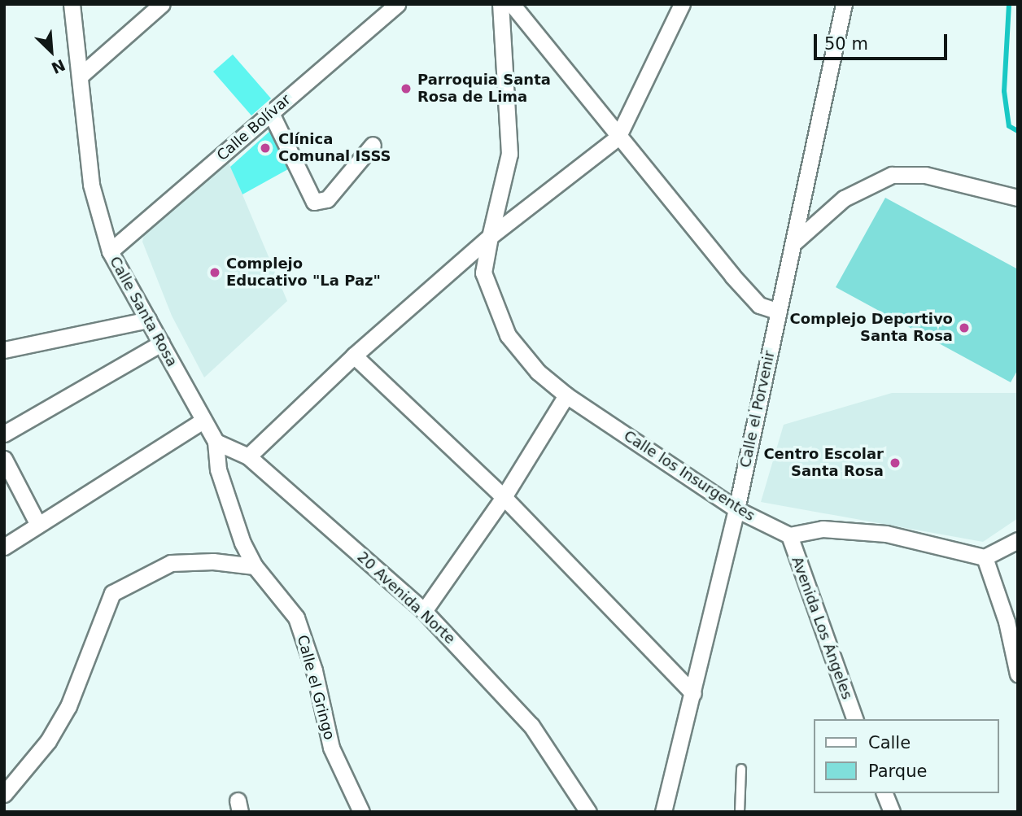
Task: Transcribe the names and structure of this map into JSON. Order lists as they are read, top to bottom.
{
  "streets": {
    "street": [
      "Calle Bolívar",
      "Calle Santa Rosa",
      "Calle el Porvenir",
      "Calle los Insurgentes",
      "20 Avenida Norte",
      "Avenida Los Ángeles",
      "Calle el Gringo"
    ]
  },
  "crossings": [
    ["Calle Bolívar", "Calle Santa Rosa"],
    ["Calle Santa Rosa", "20 Avenida Norte"],
    ["Calle Santa Rosa", "Calle el Gringo"],
    ["Calle el Porvenir", "Calle los Insurgentes"],
    ["Calle los Insurgentes", "Avenida Los Ángeles"],
    ["20 Avenida Norte", "Calle el Gringo"]
  ],
  "places": [
    "Parroquia Santa Rosa de Lima",
    "Clínica Comunal ISSS",
    "Complejo Educativo \"La Paz\"",
    "Complejo Deportivo Santa Rosa",
    "Centro Escolar Santa Rosa"
  ],
  "legend": ["Calle", "Parque"],
  "scale_bar": "50 m",
  "north": "bottom right"
}
